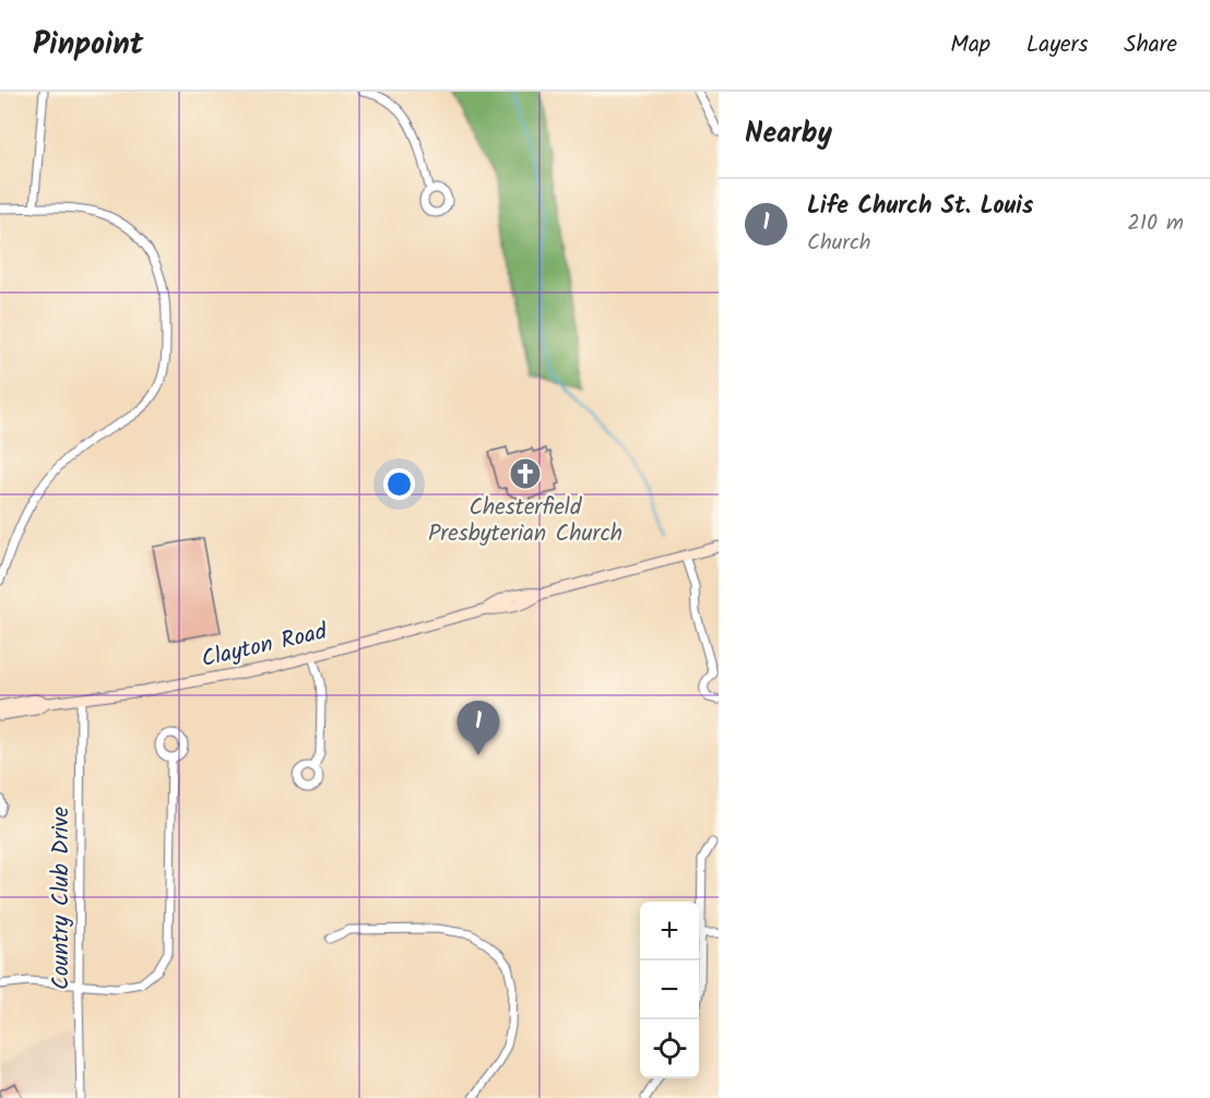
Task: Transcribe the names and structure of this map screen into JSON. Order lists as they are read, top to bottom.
{
  "streets": {
    "main road": ["Clayton Road"],
    "street": ["Country Club Drive"]
  },
  "crossings": [
    ["Clayton Road", "Country Club Drive"]
  ],
  "places": {
    "church": ["Chesterfield Presbyterian Church"]
  },
  "page": {
    "header": "Pinpoint",
    "nav": ["Map", "Layers", "Share"],
    "heading": "Nearby",
    "list": [
      {
        "mark": "1",
        "name": "Life Church St. Louis",
        "note": "Church",
        "value": "210 m"
      }
    ],
    "pins": "1",
    "map_buttons": ["+", "−"]
  }
}
